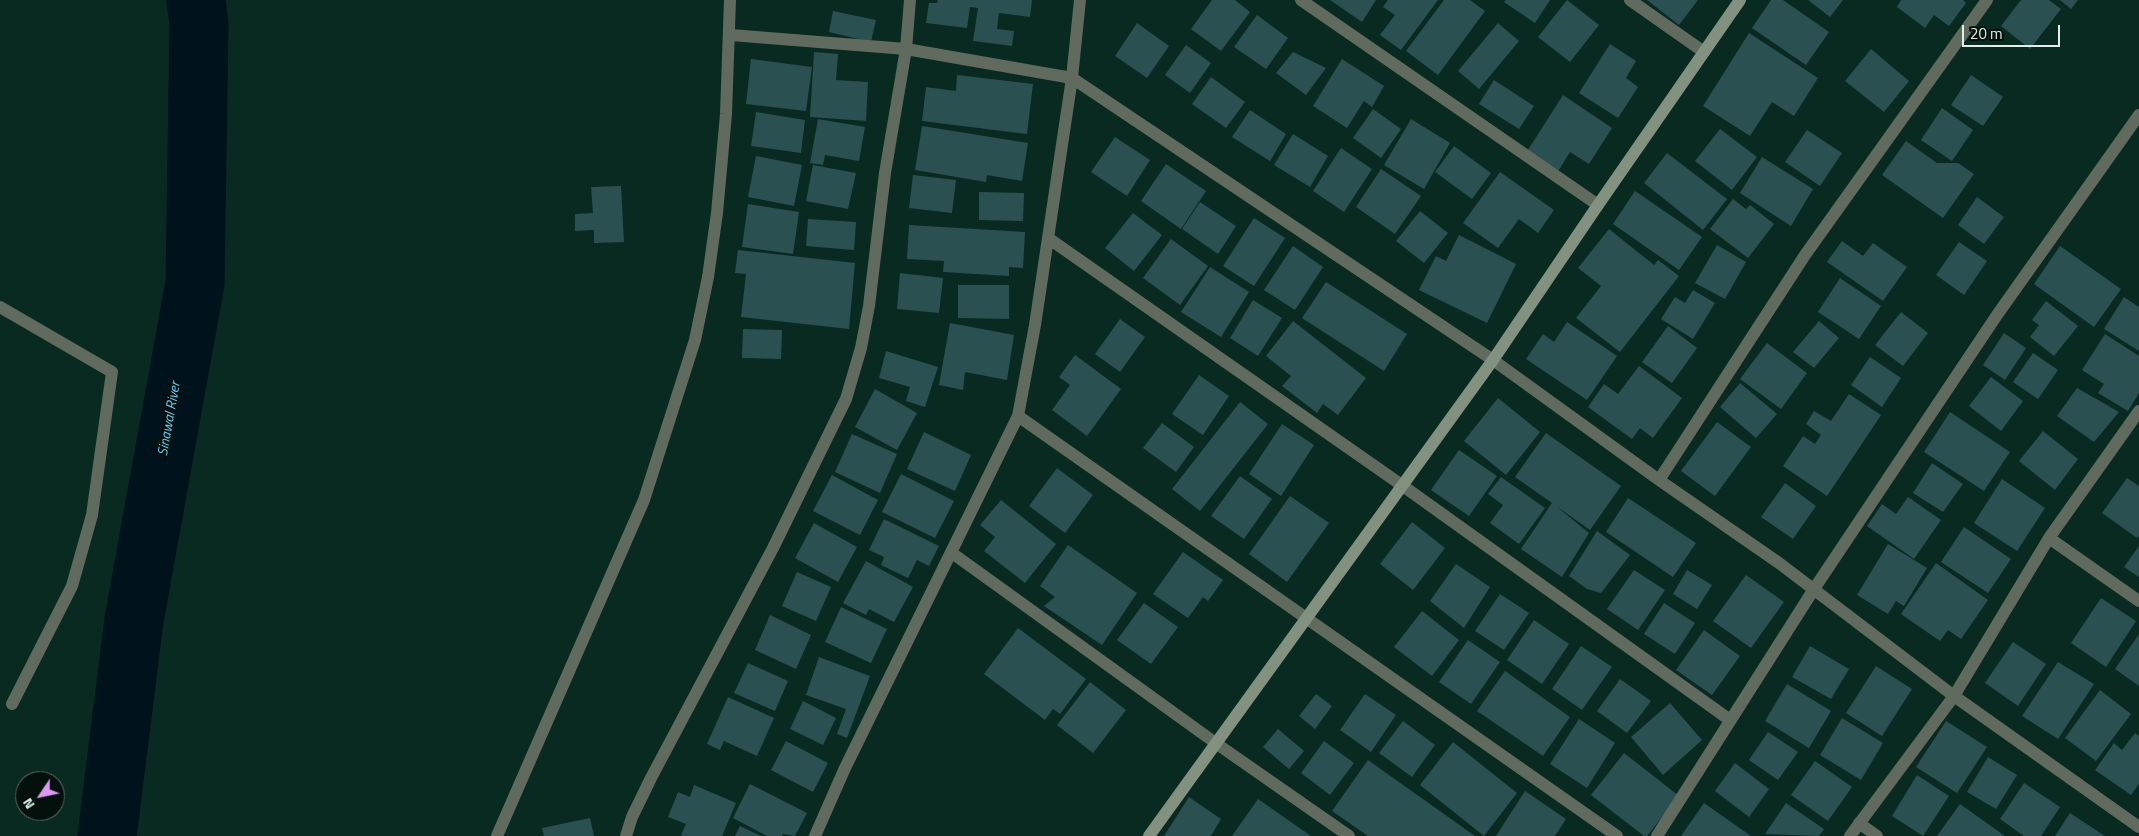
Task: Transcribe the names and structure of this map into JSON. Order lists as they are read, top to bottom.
{
  "water": ["Sinawal River"],
  "scale_bar": "20 m",
  "north": "bottom left"
}
